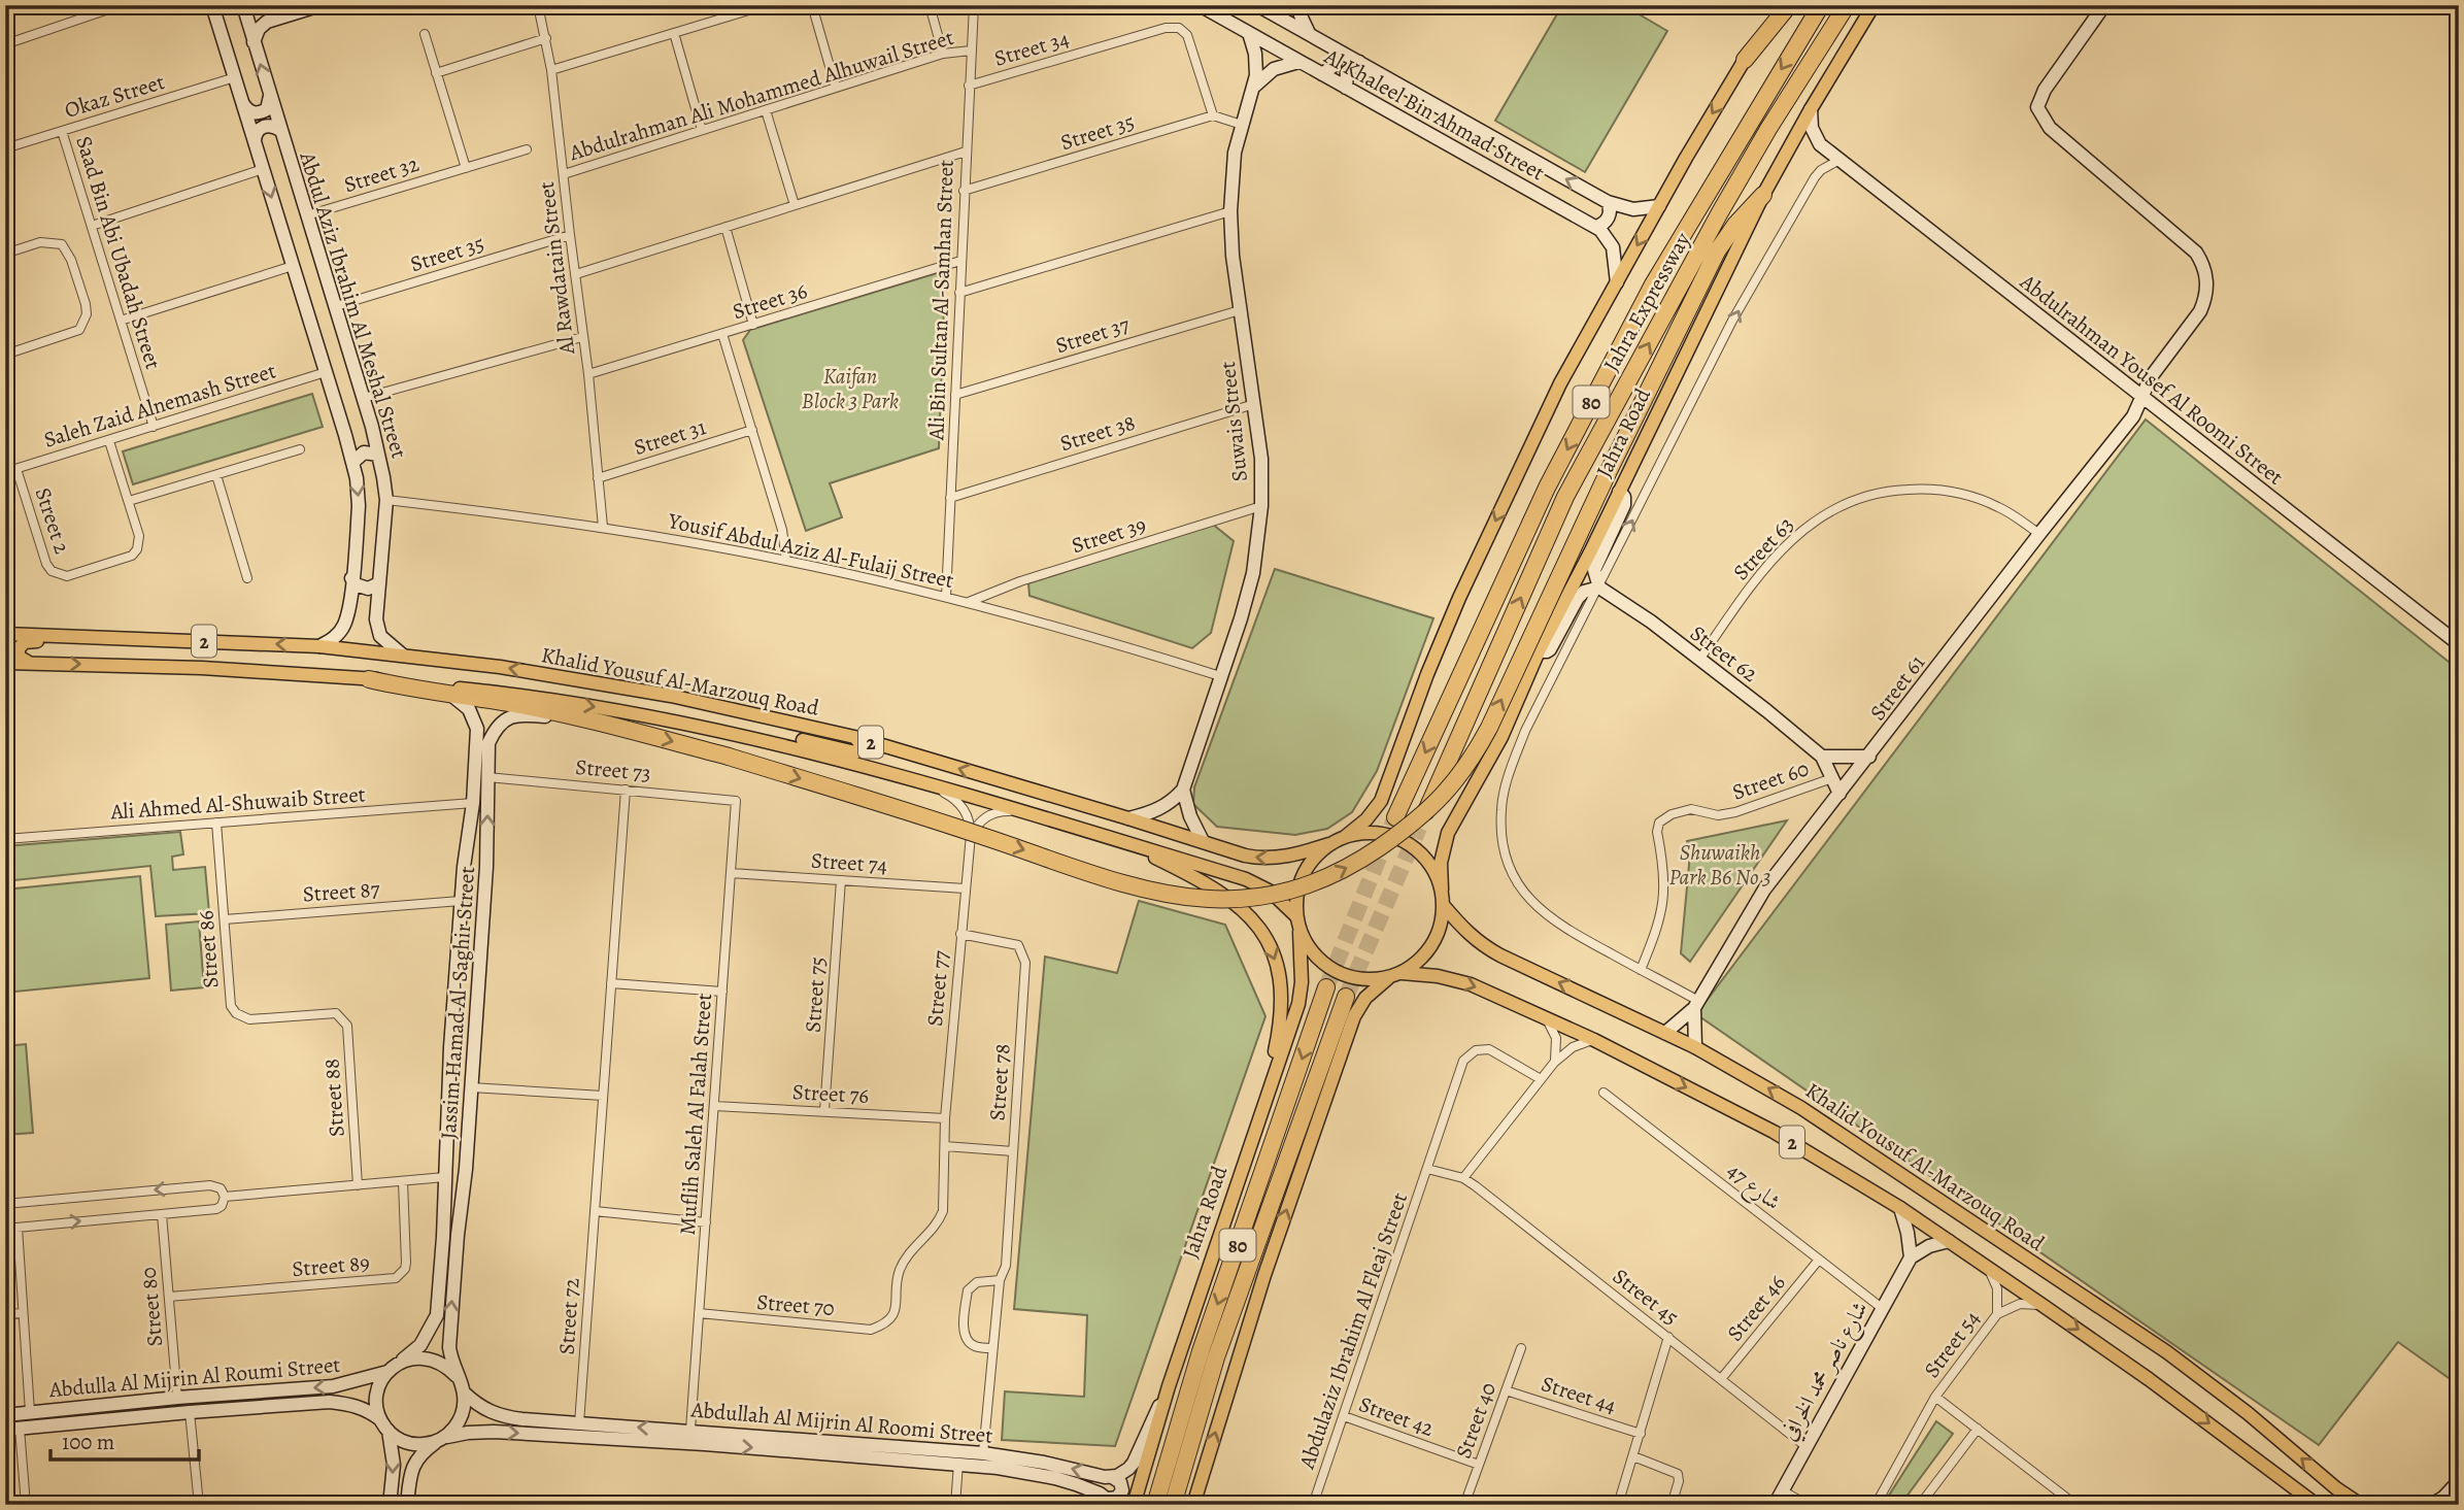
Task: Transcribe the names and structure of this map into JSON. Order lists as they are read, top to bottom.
{
  "streets": {
    "highway": ["Jahra Expressway", "80", "Jahra Road"],
    "main road": ["2", "Khalid Yousuf Al-Marzouq Road"],
    "street": [
      "Street 34",
      "Abdulrahman Ali Mohammed Alhuwail Street",
      "Okaz Street",
      "Al Khaleel Bin Ahmad Street",
      "Street 35",
      "Street 32",
      "Saad Bin Abi Ubadah Street",
      "Al Rawdatain Street",
      "Ali Bin Sultan Al-Samhan Street",
      "Street 36",
      "Abdul Aziz Ibrahim Al Meshal Street",
      "Street 37",
      "Abdulrahman Yousef Al Roomi Street",
      "Saleh Zaid Alnemash Street",
      "Suwais Street",
      "Street 38",
      "Street 31",
      "Street 2",
      "Street 39",
      "Street 63",
      "Yousif Abdul Aziz Al-Fulaij Street",
      "Street 62",
      "Street 61",
      "Street 73",
      "Street 60",
      "Ali Ahmed Al-Shuwaib Street",
      "Street 74",
      "Street 87",
      "Street 86",
      "Street 77",
      "Street 75",
      "Jassim Hamad Al-Saghir Street",
      "Street 78",
      "Street 76",
      "Street 88",
      "Muflih Saleh Al Falah Street",
      "شارع 47",
      "Street 89",
      "Street 45",
      "Street 70",
      "Street 80",
      "Street 46",
      "Street 72",
      "Abdulaziz Ibrahim Al Fleaj Street",
      "Street 54",
      "شارع ناصر محمد الخرافي",
      "Abdulla Al Mijrin Al Roumi Street",
      "Street 44",
      "Street 42",
      "Street 40",
      "Abdullah Al Mijrin Al Roomi Street"
    ]
  },
  "crossings": [
    ["Street 34", "Street 35"],
    ["Street 34", "Ali Bin Sultan Al-Samhan Street"],
    ["Abdulrahman Ali Mohammed Alhuwail Street", "Al Rawdatain Street"],
    ["Abdulrahman Ali Mohammed Alhuwail Street", "Ali Bin Sultan Al-Samhan Street"],
    ["Okaz Street", "Saad Bin Abi Ubadah Street"],
    ["Al Khaleel Bin Ahmad Street", "Suwais Street"],
    ["Street 35", "Al Rawdatain Street"],
    ["Street 35", "Ali Bin Sultan Al-Samhan Street"],
    ["Street 35", "Abdul Aziz Ibrahim Al Meshal Street"],
    ["Street 32", "Abdul Aziz Ibrahim Al Meshal Street"],
    ["Saad Bin Abi Ubadah Street", "Saleh Zaid Alnemash Street"],
    ["Al Rawdatain Street", "Street 36"],
    ["Al Rawdatain Street", "Street 31"],
    ["Al Rawdatain Street", "Yousif Abdul Aziz Al-Fulaij Street"],
    ["Ali Bin Sultan Al-Samhan Street", "Street 36"],
    ["Ali Bin Sultan Al-Samhan Street", "Street 37"],
    ["Ali Bin Sultan Al-Samhan Street", "Street 38"],
    ["Ali Bin Sultan Al-Samhan Street", "Yousif Abdul Aziz Al-Fulaij Street"],
    ["Abdul Aziz Ibrahim Al Meshal Street", "Yousif Abdul Aziz Al-Fulaij Street"],
    ["Abdul Aziz Ibrahim Al Meshal Street", "Khalid Yousuf Al-Marzouq Road"],
    ["Street 37", "Suwais Street"],
    ["Abdulrahman Yousef Al Roomi Street", "Street 61"],
    ["Saleh Zaid Alnemash Street", "Street 2"],
    ["Suwais Street", "Street 38"],
    ["Suwais Street", "Street 39"],
    ["Suwais Street", "Yousif Abdul Aziz Al-Fulaij Street"],
    ["Jahra Road", "2"],
    ["Jahra Road", "Khalid Yousuf Al-Marzouq Road"],
    ["Street 39", "Yousif Abdul Aziz Al-Fulaij Street"],
    ["Street 63", "Street 62"],
    ["Street 63", "Street 61"],
    ["2", "Khalid Yousuf Al-Marzouq Road"],
    ["2", "Street 54"],
    ["Street 62", "Street 61"],
    ["Street 62", "Street 60"],
    ["Khalid Yousuf Al-Marzouq Road", "Street 61"],
    ["Khalid Yousuf Al-Marzouq Road", "Street 77"],
    ["Street 73", "Jassim Hamad Al-Saghir Street"],
    ["Street 73", "Muflih Saleh Al Falah Street"],
    ["Street 73", "Street 72"],
    ["Ali Ahmed Al-Shuwaib Street", "Street 86"],
    ["Ali Ahmed Al-Shuwaib Street", "Jassim Hamad Al-Saghir Street"],
    ["Street 74", "Street 77"],
    ["Street 74", "Street 75"],
    ["Street 74", "Muflih Saleh Al Falah Street"],
    ["Street 87", "Street 86"],
    ["Street 87", "Jassim Hamad Al-Saghir Street"],
    ["Street 86", "Street 88"],
    ["Street 77", "Street 78"],
    ["Street 77", "Street 76"],
    ["Street 77", "Street 70"],
    ["Street 75", "Street 76"],
    ["Jassim Hamad Al-Saghir Street", "Abdulla Al Mijrin Al Roumi Street"],
    ["Jassim Hamad Al-Saghir Street", "Abdullah Al Mijrin Al Roomi Street"],
    ["Street 78", "Abdullah Al Mijrin Al Roomi Street"],
    ["Street 76", "Muflih Saleh Al Falah Street"],
    ["Muflih Saleh Al Falah Street", "Street 70"],
    ["Muflih Saleh Al Falah Street", "Abdullah Al Mijrin Al Roomi Street"],
    ["شارع 47", "Street 46"],
    ["شارع 47", "شارع ناصر محمد الخرافي"],
    ["Street 89", "Street 80"],
    ["Street 45", "Street 46"],
    ["Street 45", "شارع ناصر محمد الخرافي"],
    ["Street 80", "Abdulla Al Mijrin Al Roumi Street"],
    ["Street 72", "Abdullah Al Mijrin Al Roomi Street"],
    ["Abdulaziz Ibrahim Al Fleaj Street", "Street 42"],
    ["Abdulla Al Mijrin Al Roumi Street", "Abdullah Al Mijrin Al Roomi Street"],
    ["Street 44", "Street 40"],
    ["Street 42", "Street 40"]
  ],
  "parks": ["Kaifan Block 3 Park", "Shuwaikh Park B6 No 3"],
  "scale_bar": "100 m"
}
